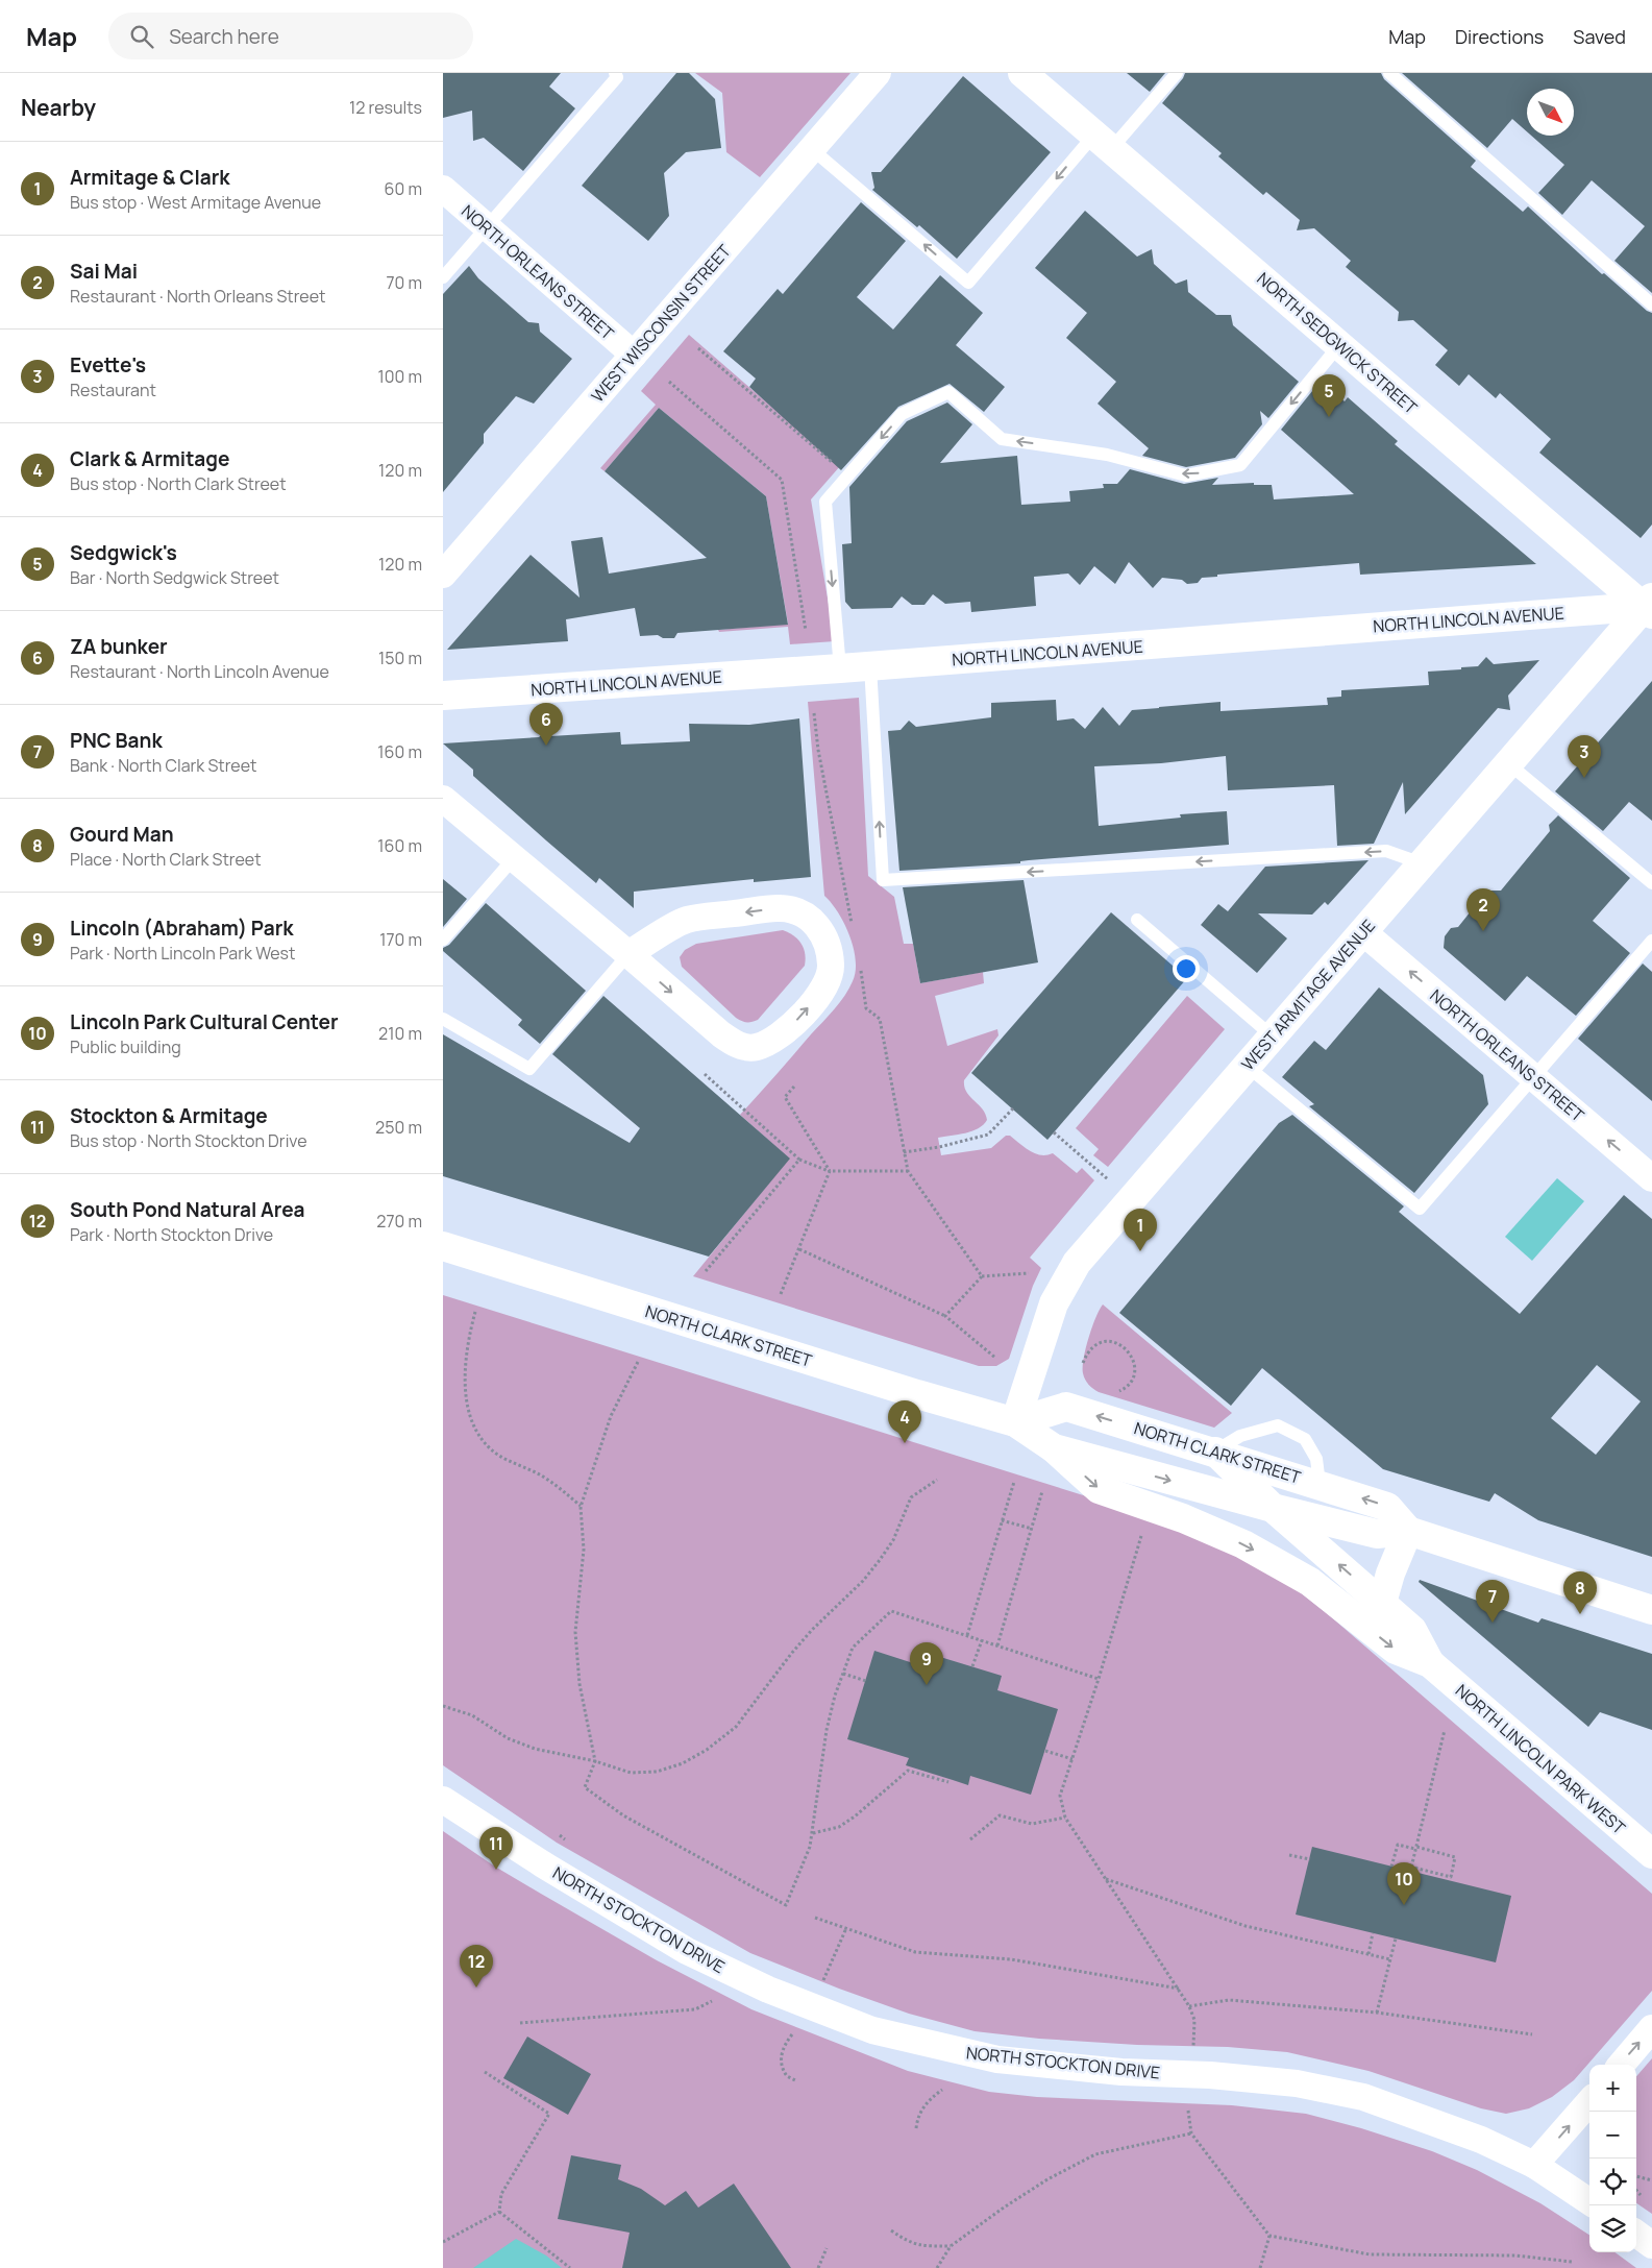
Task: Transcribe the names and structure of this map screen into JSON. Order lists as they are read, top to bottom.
{
  "streets": {
    "main road": [
      "NORTH SEDGWICK STREET",
      "NORTH LINCOLN AVENUE",
      "WEST ARMITAGE AVENUE",
      "NORTH CLARK STREET",
      "NORTH LINCOLN PARK WEST"
    ],
    "street": ["NORTH ORLEANS STREET", "WEST WISCONSIN STREET", "NORTH STOCKTON DRIVE"]
  },
  "crossings": [
    ["NORTH ORLEANS STREET", "WEST WISCONSIN STREET"],
    ["NORTH ORLEANS STREET", "WEST ARMITAGE AVENUE"],
    ["NORTH SEDGWICK STREET", "NORTH LINCOLN AVENUE"],
    ["NORTH SEDGWICK STREET", "WEST ARMITAGE AVENUE"],
    ["NORTH LINCOLN AVENUE", "WEST ARMITAGE AVENUE"],
    ["WEST ARMITAGE AVENUE", "NORTH CLARK STREET"],
    ["NORTH CLARK STREET", "NORTH LINCOLN PARK WEST"]
  ],
  "one_way": ["NORTH ORLEANS STREET"],
  "north": "bottom right",
  "page": {
    "header": "Map",
    "search": "Search here",
    "nav": ["Map", "Directions", "Saved"],
    "heading": ["Nearby", "12 results"],
    "list": [
      {
        "mark": "1",
        "name": "Armitage & Clark",
        "note": "Bus stop · West Armitage Avenue",
        "value": "60 m"
      },
      {
        "mark": "2",
        "name": "Sai Mai",
        "note": "Restaurant · North Orleans Street",
        "value": "70 m"
      },
      {
        "mark": "3",
        "name": "Evette's",
        "note": "Restaurant",
        "value": "100 m"
      },
      {
        "mark": "4",
        "name": "Clark & Armitage",
        "note": "Bus stop · North Clark Street",
        "value": "120 m"
      },
      {
        "mark": "5",
        "name": "Sedgwick's",
        "note": "Bar · North Sedgwick Street",
        "value": "120 m"
      },
      {
        "mark": "6",
        "name": "ZA bunker",
        "note": "Restaurant · North Lincoln Avenue",
        "value": "150 m"
      },
      {
        "mark": "7",
        "name": "PNC Bank",
        "note": "Bank · North Clark Street",
        "value": "160 m"
      },
      {
        "mark": "8",
        "name": "Gourd Man",
        "note": "Place · North Clark Street",
        "value": "160 m"
      },
      {
        "mark": "9",
        "name": "Lincoln (Abraham) Park",
        "note": "Park · North Lincoln Park West",
        "value": "170 m"
      },
      {
        "mark": "10",
        "name": "Lincoln Park Cultural Center",
        "note": "Public building",
        "value": "210 m"
      },
      {
        "mark": "11",
        "name": "Stockton & Armitage",
        "note": "Bus stop · North Stockton Drive",
        "value": "250 m"
      },
      {
        "mark": "12",
        "name": "South Pond Natural Area",
        "note": "Park · North Stockton Drive",
        "value": "270 m"
      }
    ],
    "pins": [
      "5",
      "6",
      "3",
      "2",
      "1",
      "4",
      "8",
      "7",
      "9",
      "11",
      "10",
      "12"
    ],
    "map_buttons": ["+", "−"]
  }
}
